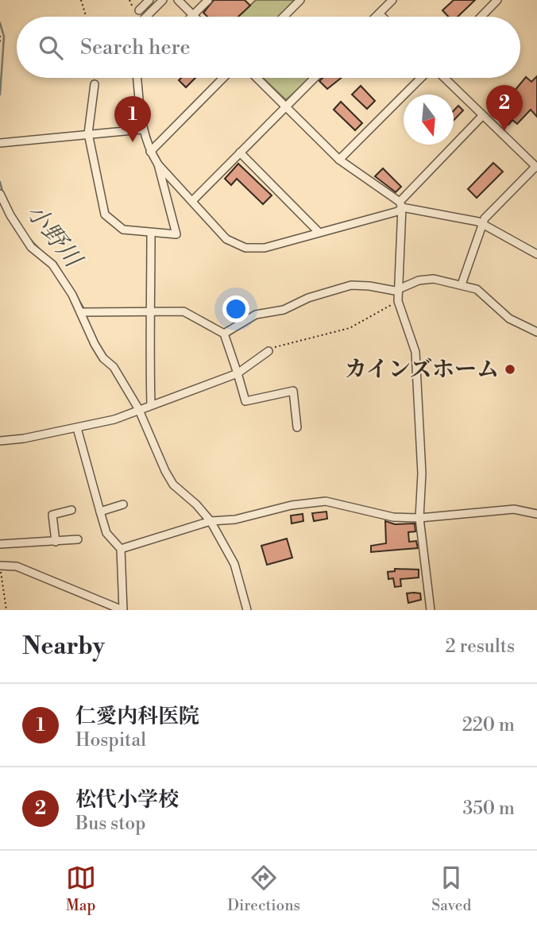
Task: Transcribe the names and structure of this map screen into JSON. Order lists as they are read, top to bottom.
{
  "water": ["小野川"],
  "places": ["カインズホーム"],
  "north": "bottom",
  "page": {
    "search": "Search here",
    "pins": ["2", "1"],
    "heading": ["Nearby", "2 results"],
    "list": [
      {
        "mark": "1",
        "name": "仁愛内科医院",
        "note": "Hospital",
        "value": "220 m"
      },
      {
        "mark": "2",
        "name": "松代小学校",
        "note": "Bus stop",
        "value": "350 m"
      }
    ],
    "nav": ["Map", "Directions", "Saved"]
  }
}
